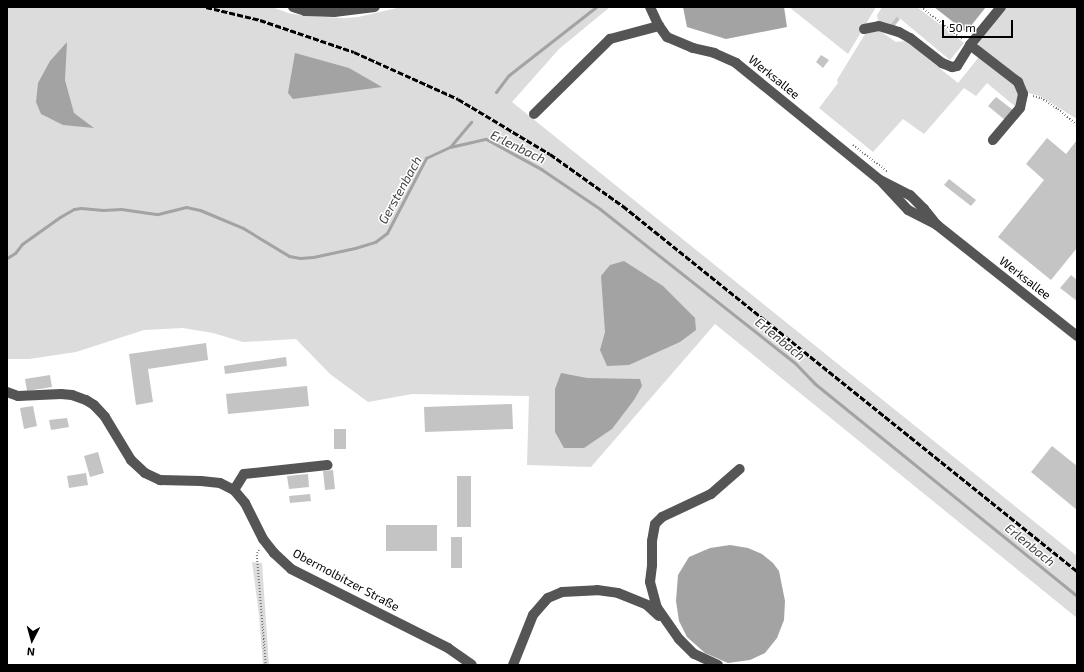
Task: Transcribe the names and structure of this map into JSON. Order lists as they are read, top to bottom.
{
  "streets": {
    "street": ["Werksallee", "Obermolbitzer Straße"]
  },
  "water": ["Erlenbach", "Gerstenbach"],
  "scale_bar": "50 m",
  "north": "bottom"
}
